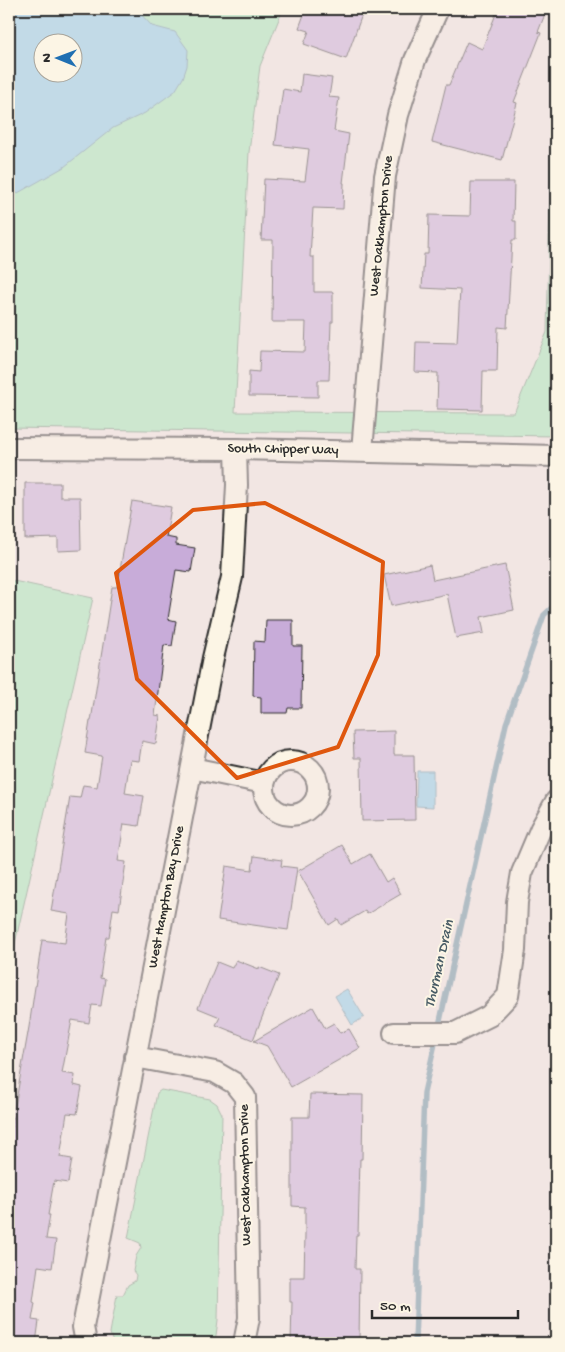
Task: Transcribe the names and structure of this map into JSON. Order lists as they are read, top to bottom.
{
  "streets": {
    "street": ["West Oakhampton Drive", "South Chipper Way", "West Hampton Bay Drive"]
  },
  "crossings": [
    ["West Oakhampton Drive", "South Chipper Way"],
    ["West Oakhampton Drive", "West Hampton Bay Drive"],
    ["South Chipper Way", "West Hampton Bay Drive"]
  ],
  "water": ["Thurman Drain"],
  "scale_bar": "50 m",
  "north": "left"
}
